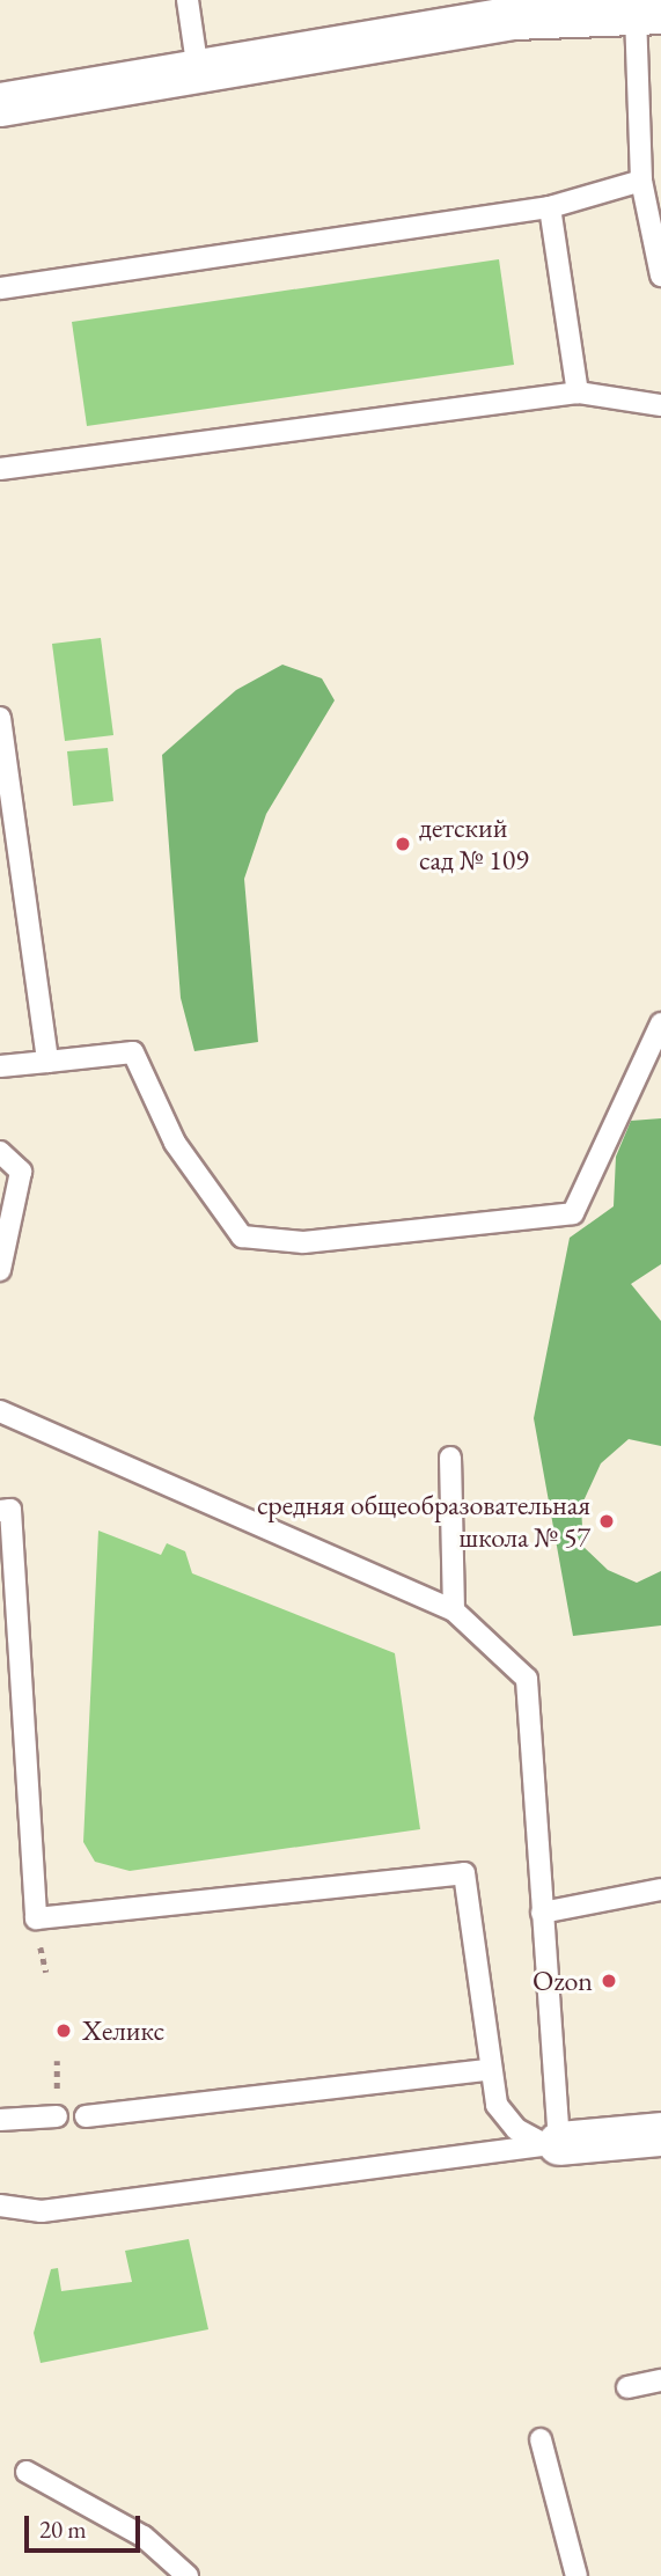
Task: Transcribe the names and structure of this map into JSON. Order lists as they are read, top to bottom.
{
  "places": [
    "детский сад № 109",
    "средняя общеобразовательная школа № 57",
    "Ozon",
    "Хеликс"
  ],
  "scale_bar": "20 m"
}
